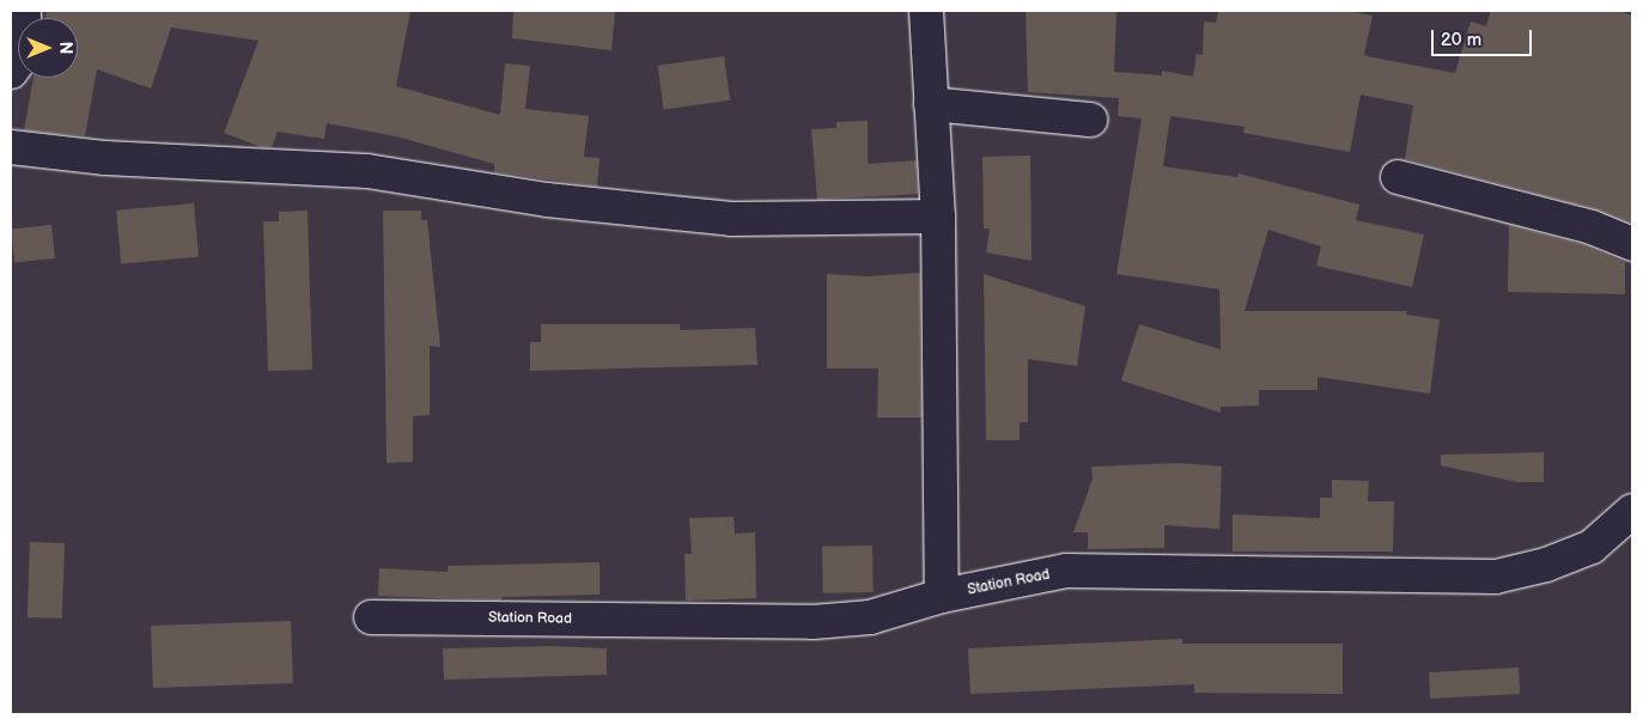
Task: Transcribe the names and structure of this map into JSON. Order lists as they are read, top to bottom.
{
  "streets": {
    "street": ["Station Road"]
  },
  "scale_bar": "20 m",
  "north": "right"
}
